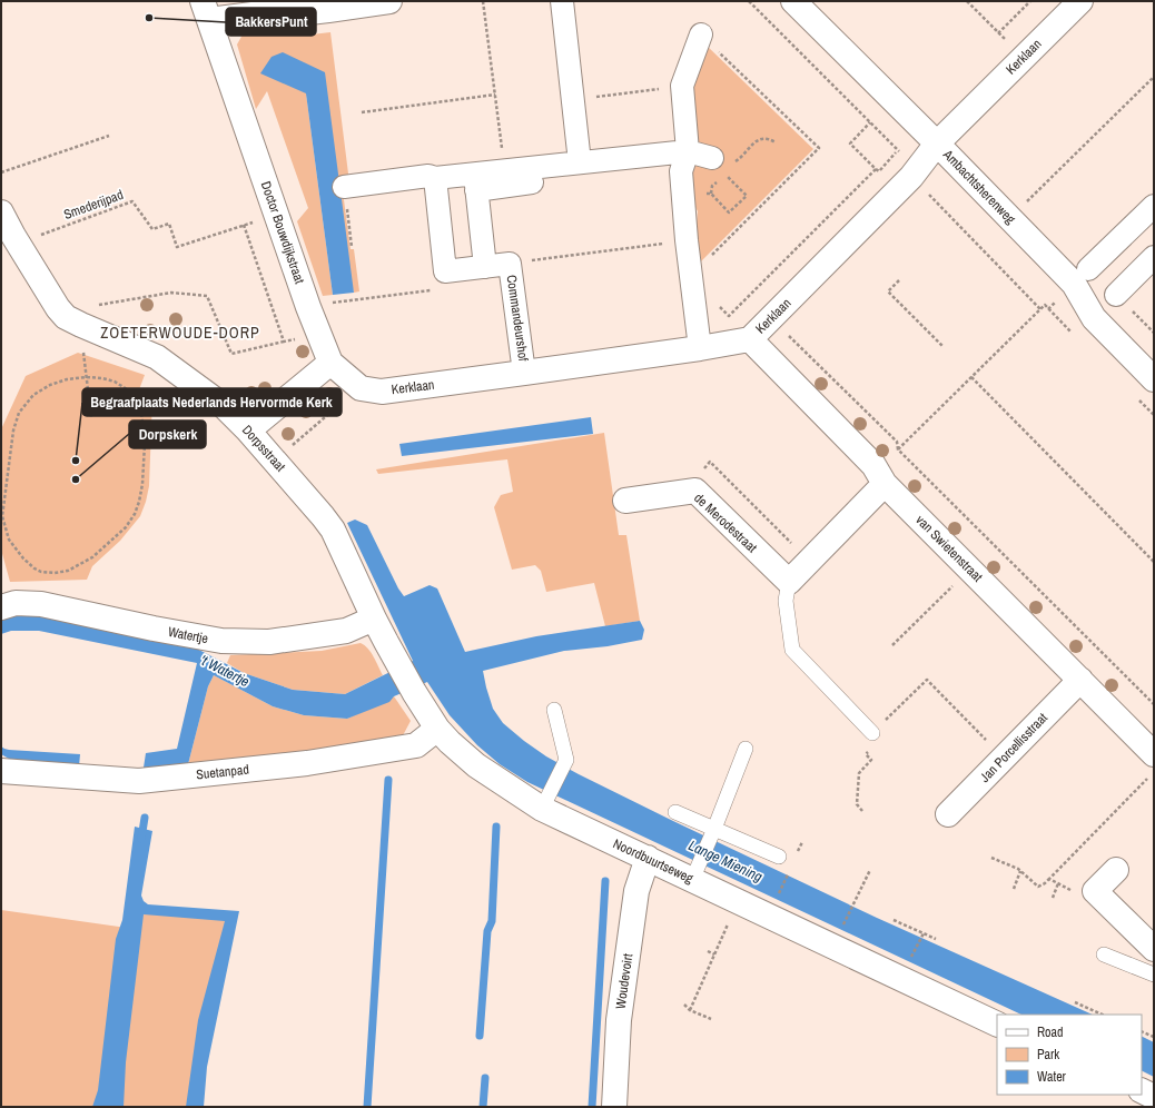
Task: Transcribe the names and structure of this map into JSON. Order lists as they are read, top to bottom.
{
  "streets": {
    "street": [
      "Kerklaan",
      "Ambachtsherenweg",
      "Doctor Bouwdijkstraat",
      "Commandeurshof",
      "Dorpsstraat",
      "de Merodestraat",
      "van Swietenstraat",
      "Watertje",
      "Jan Porcellisstraat",
      "Suetanpad",
      "Noordbuurtseweg",
      "Woudevoirt"
    ],
    "path": ["Smederijpad"]
  },
  "crossings": [
    ["Kerklaan", "Ambachtsherenweg"],
    ["Kerklaan", "Commandeurshof"],
    ["Kerklaan", "van Swietenstraat"],
    ["Smederijpad", "Doctor Bouwdijkstraat"],
    ["Smederijpad", "Dorpsstraat"],
    ["Dorpsstraat", "Watertje"],
    ["Dorpsstraat", "Noordbuurtseweg"],
    ["van Swietenstraat", "Jan Porcellisstraat"],
    ["Watertje", "Noordbuurtseweg"],
    ["Suetanpad", "Noordbuurtseweg"],
    ["Noordbuurtseweg", "Woudevoirt"]
  ],
  "districts": ["ZOETERWOUDE-DORP"],
  "water": ["'t Watertje", "Lange Miening"],
  "places": ["BakkersPunt", "Begraafplaats Nederlands Hervormde Kerk", "Dorpskerk"],
  "legend": ["Road", "Park", "Water"]
}
